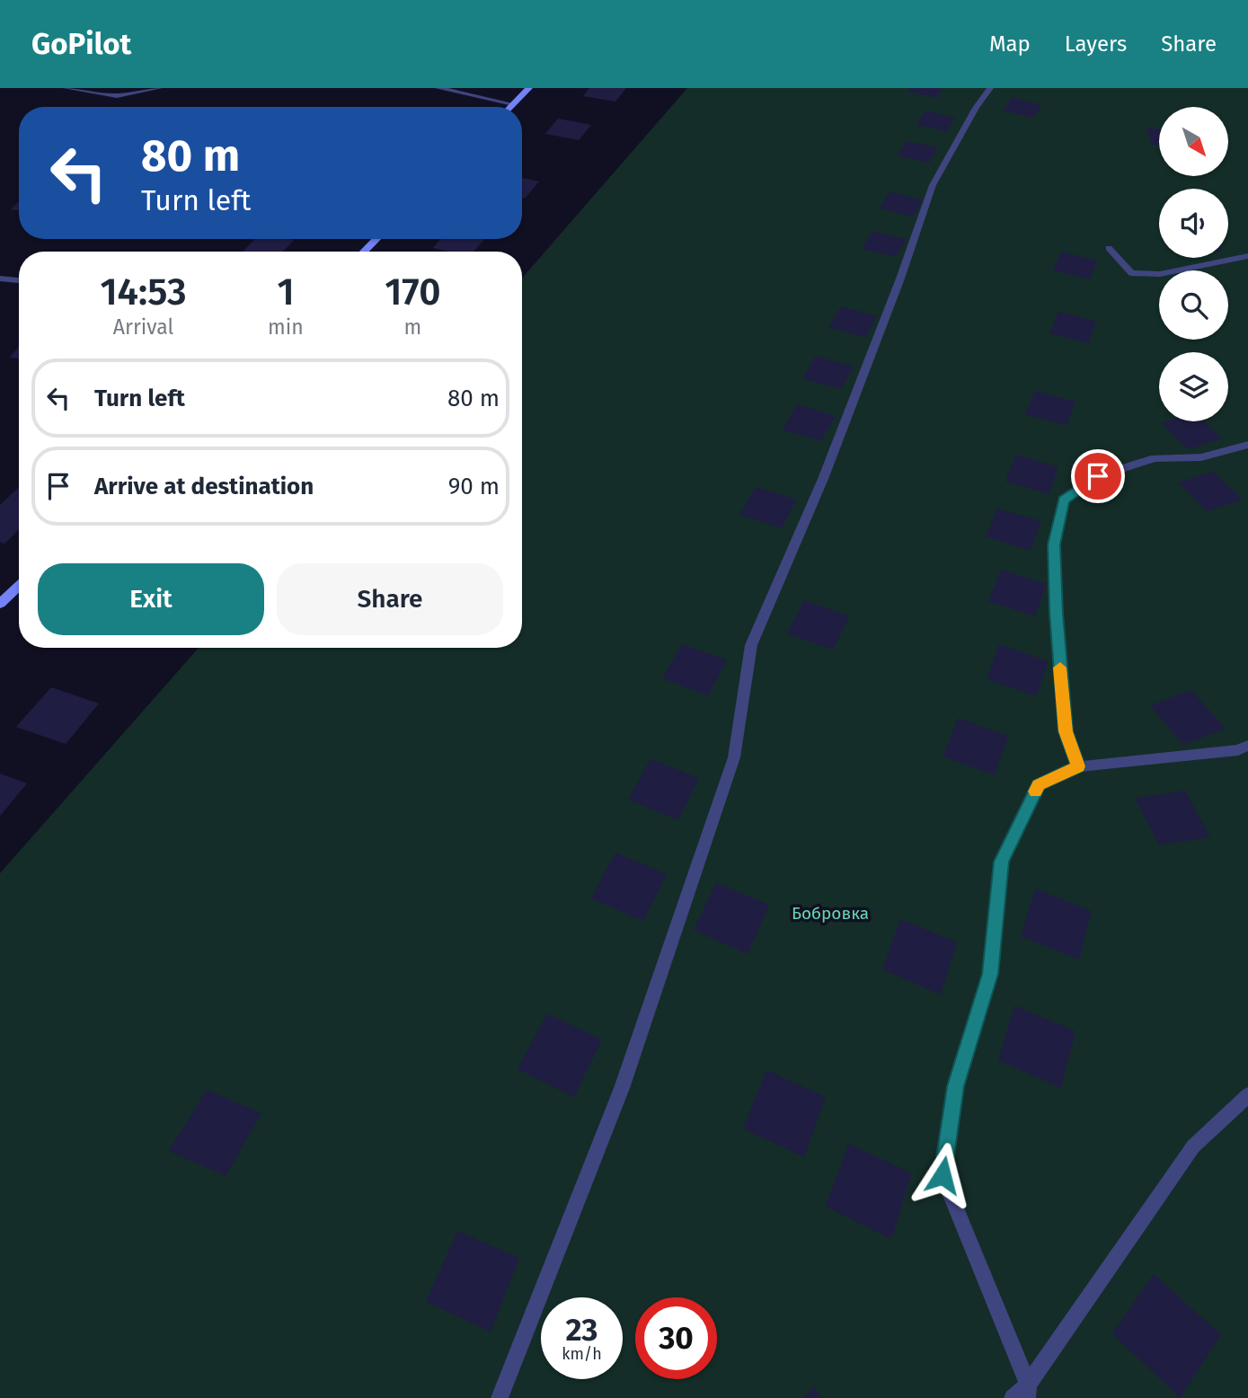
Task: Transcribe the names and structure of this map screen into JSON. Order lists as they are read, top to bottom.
{
  "parks": ["Бобровка"],
  "north": "bottom right",
  "page": {
    "header": "GoPilot",
    "nav": ["Map", "Layers", "Share"],
    "turn": ["80 m", "Turn left"],
    "eta": [
      "14:53",
      "Arrival",
      "1",
      "min",
      "170",
      "m"
    ],
    "list": [
      {
        "name": "Turn left",
        "value": "80 m"
      },
      {
        "name": "Arrive at destination",
        "value": "90 m"
      }
    ],
    "buttons": ["Exit", "Share"],
    "speed": "23 km/h",
    "limit": "30"
  }
}
